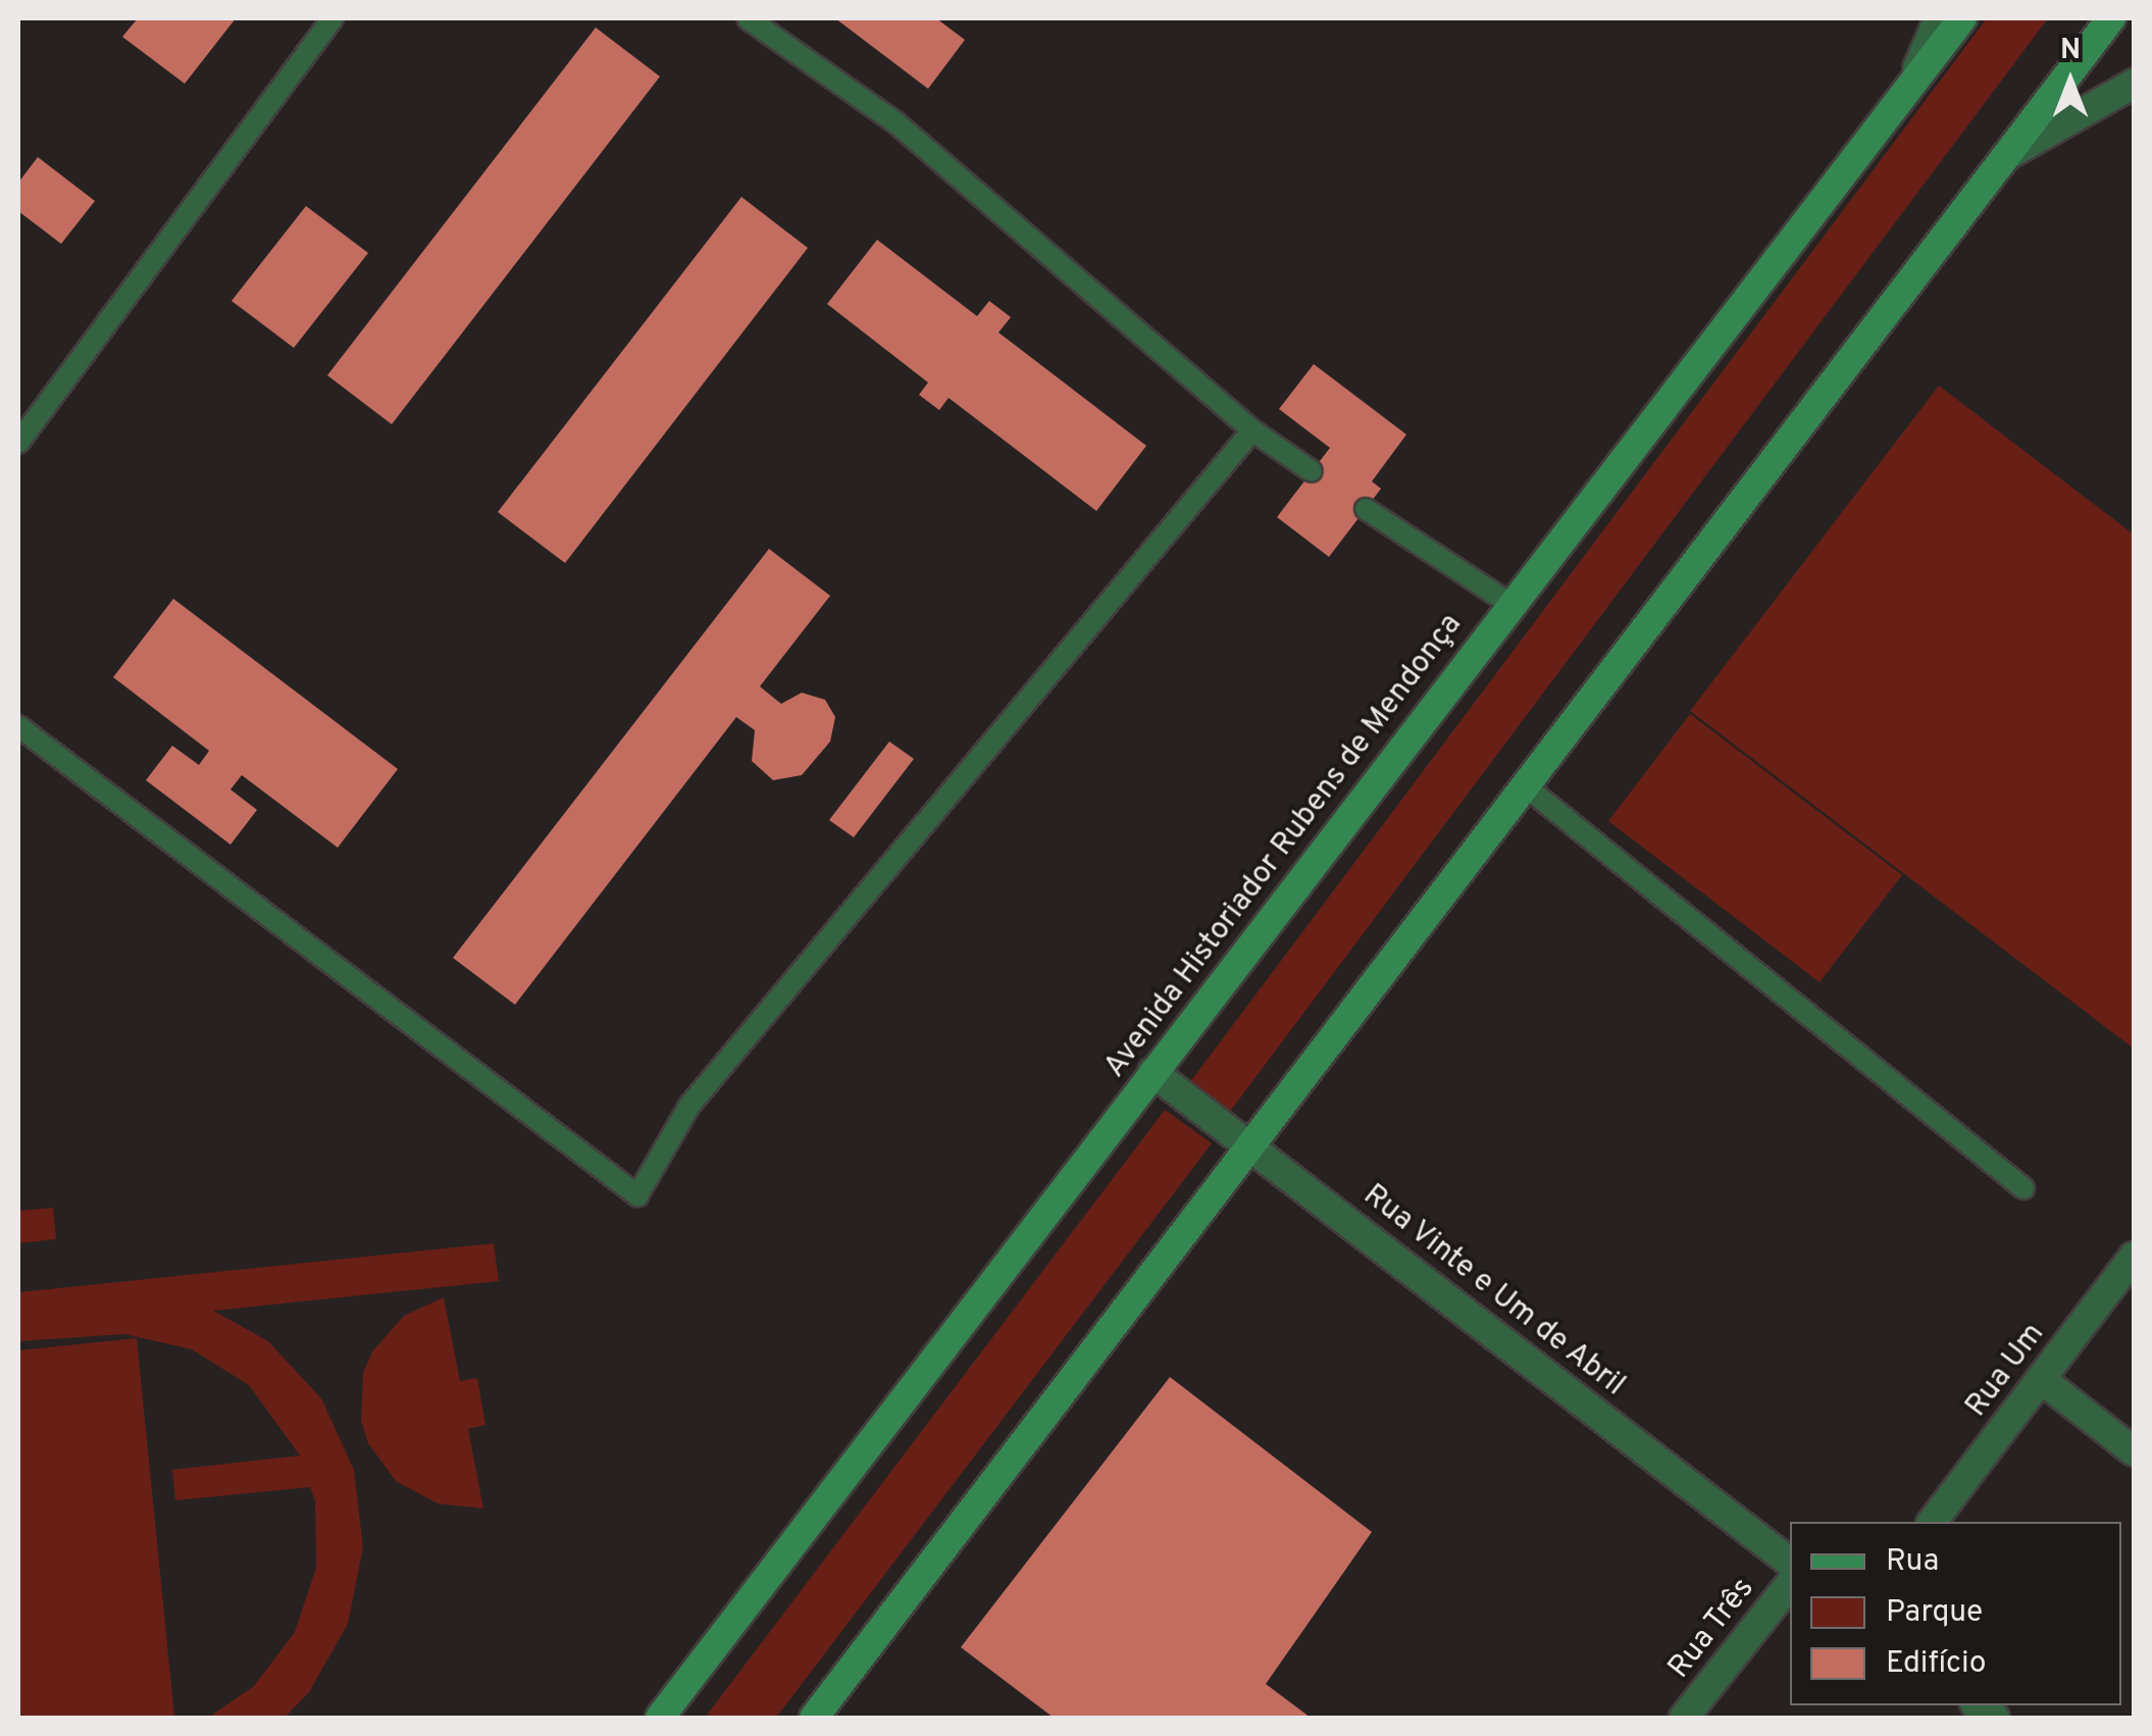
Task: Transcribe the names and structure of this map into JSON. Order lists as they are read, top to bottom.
{
  "streets": {
    "main road": ["Avenida Historiador Rubens de Mendonça"],
    "street": ["Rua Vinte e Um de Abril", "Rua Um", "Rua Três"]
  },
  "crossings": [
    ["Avenida Historiador Rubens de Mendonça", "Rua Vinte e Um de Abril"]
  ],
  "legend": ["Rua", "Parque", "Edifício"],
  "north": "top"
}
